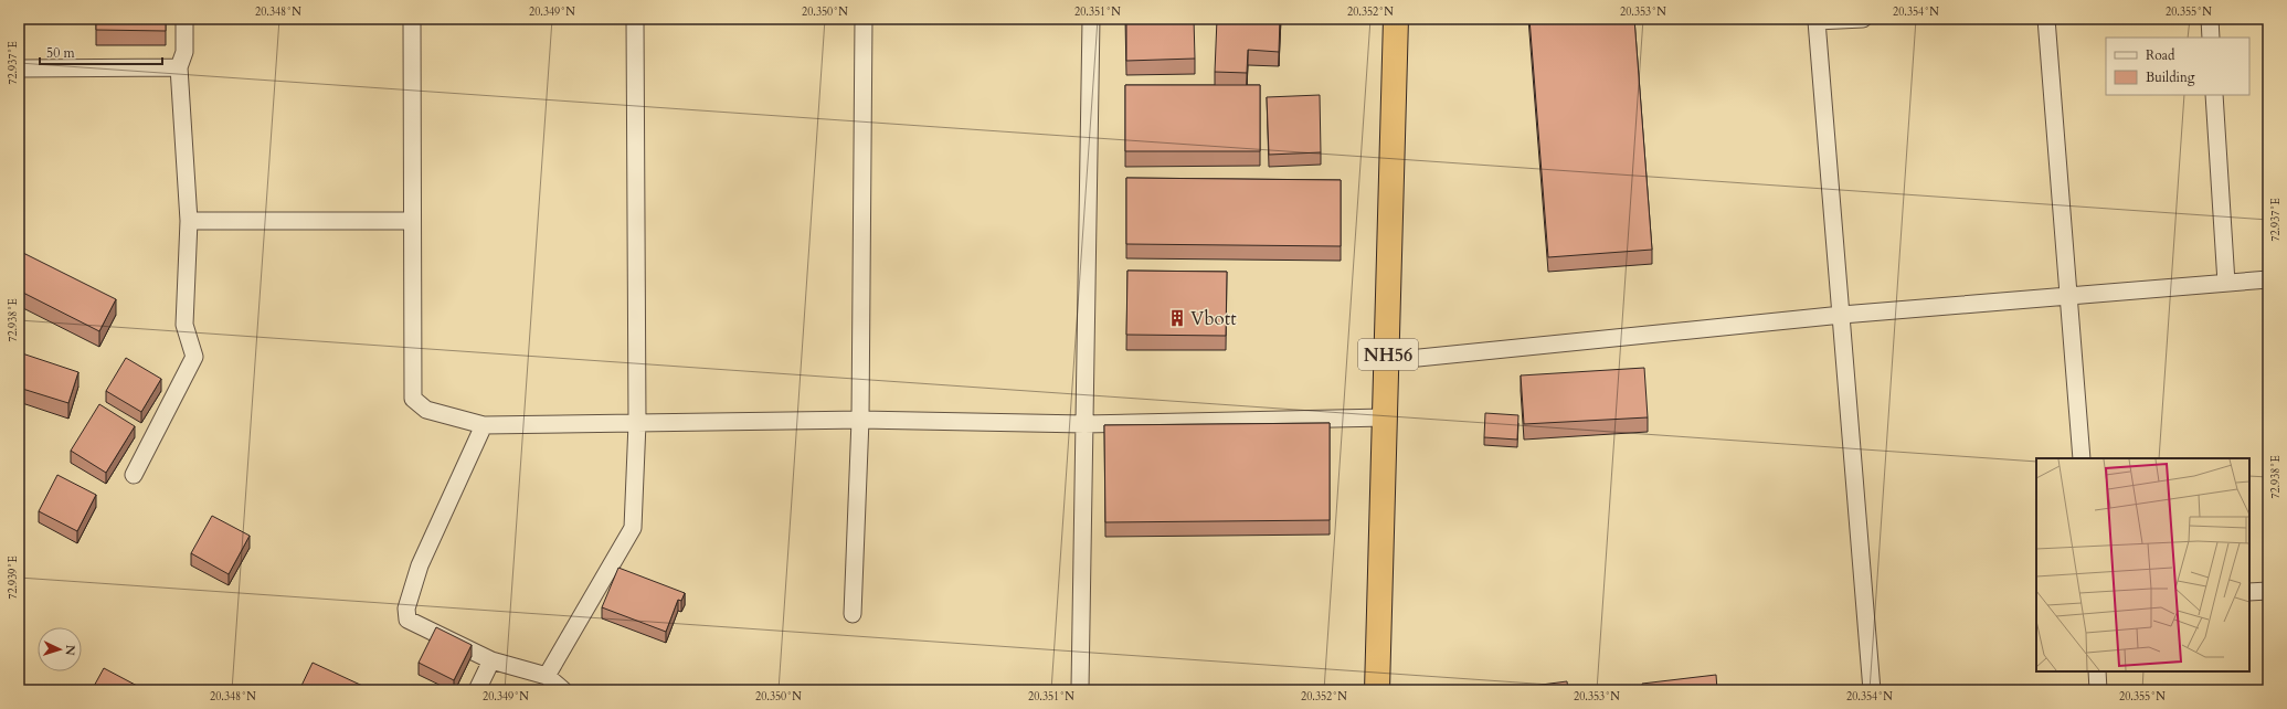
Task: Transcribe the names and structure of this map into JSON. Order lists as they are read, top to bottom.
{
  "streets": {
    "highway": ["NH56"]
  },
  "places": {
    "building": ["Vbott"]
  },
  "legend": ["Road", "Building"],
  "scale_bar": "50 m",
  "north": "right",
  "coordinates": [
    "20.348°N",
    "20.349°N",
    "20.350°N",
    "20.351°N",
    "20.352°N",
    "20.353°N",
    "20.354°N",
    "20.355°N",
    "72.937°E",
    "72.938°E",
    "72.939°E"
  ]
}
